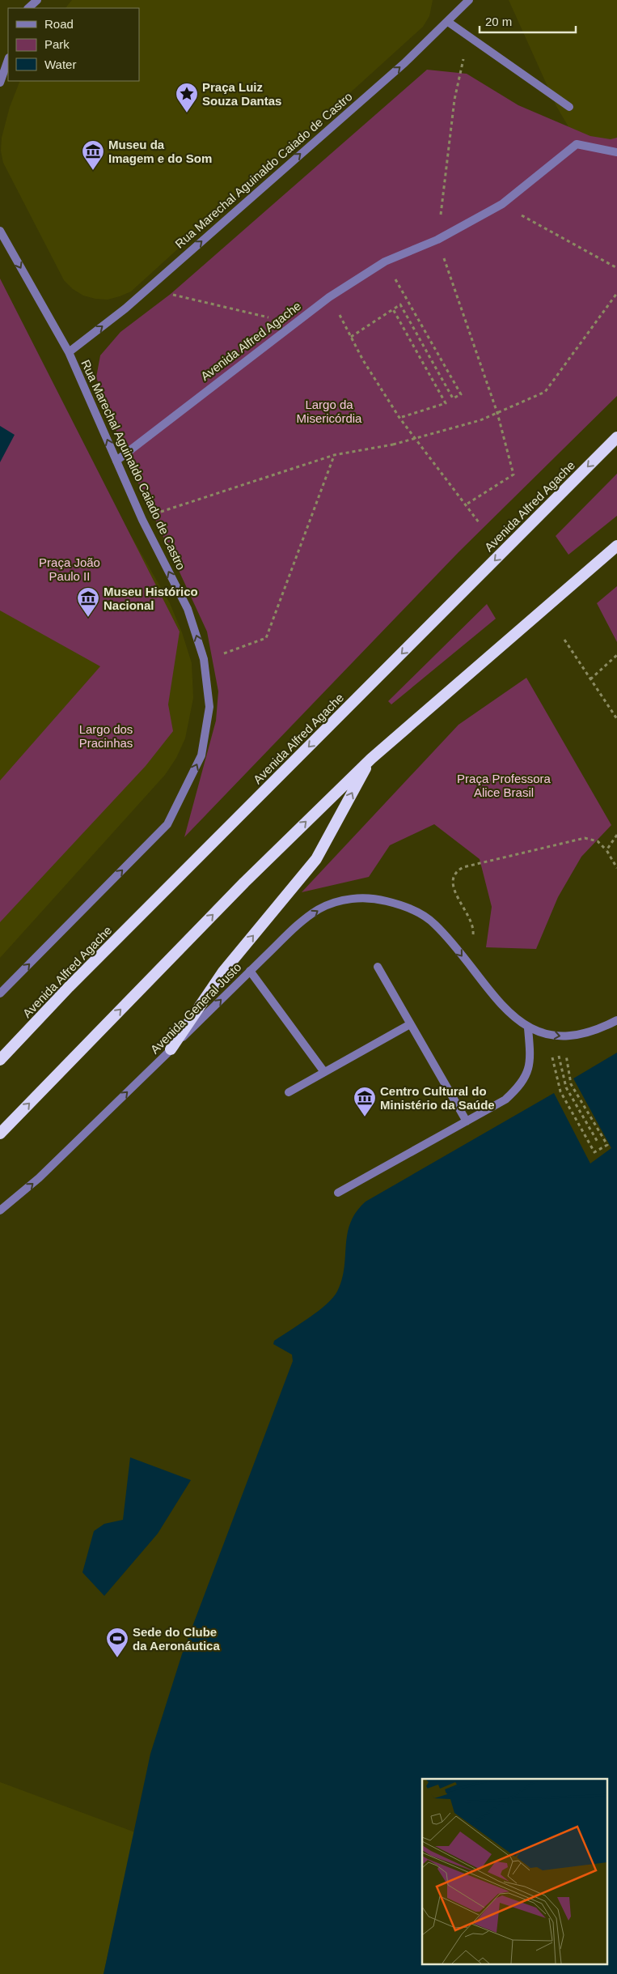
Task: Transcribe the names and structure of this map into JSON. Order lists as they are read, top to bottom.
{
  "streets": {
    "highway": ["Avenida Alfred Agache"],
    "street": ["Rua Marechal Aguinaldo Caiado de Castro", "Avenida General Justo"]
  },
  "crossings": [
    ["Rua Marechal Aguinaldo Caiado de Castro", "Avenida Alfred Agache"]
  ],
  "parks": [
    "Largo da Misericórdia",
    "Praça João Paulo II",
    "Largo dos Pracinhas",
    "Praça Professora Alice Brasil"
  ],
  "places": {
    "place": ["Praça Luiz Souza Dantas"],
    "museum": ["Museu da Imagem e do Som", "Museu Histórico Nacional", "Centro Cultural do Ministério da Saúde"],
    "sports": ["Sede do Clube da Aeronáutica"]
  },
  "legend": ["Road", "Park", "Water"],
  "scale_bar": "20 m"
}
